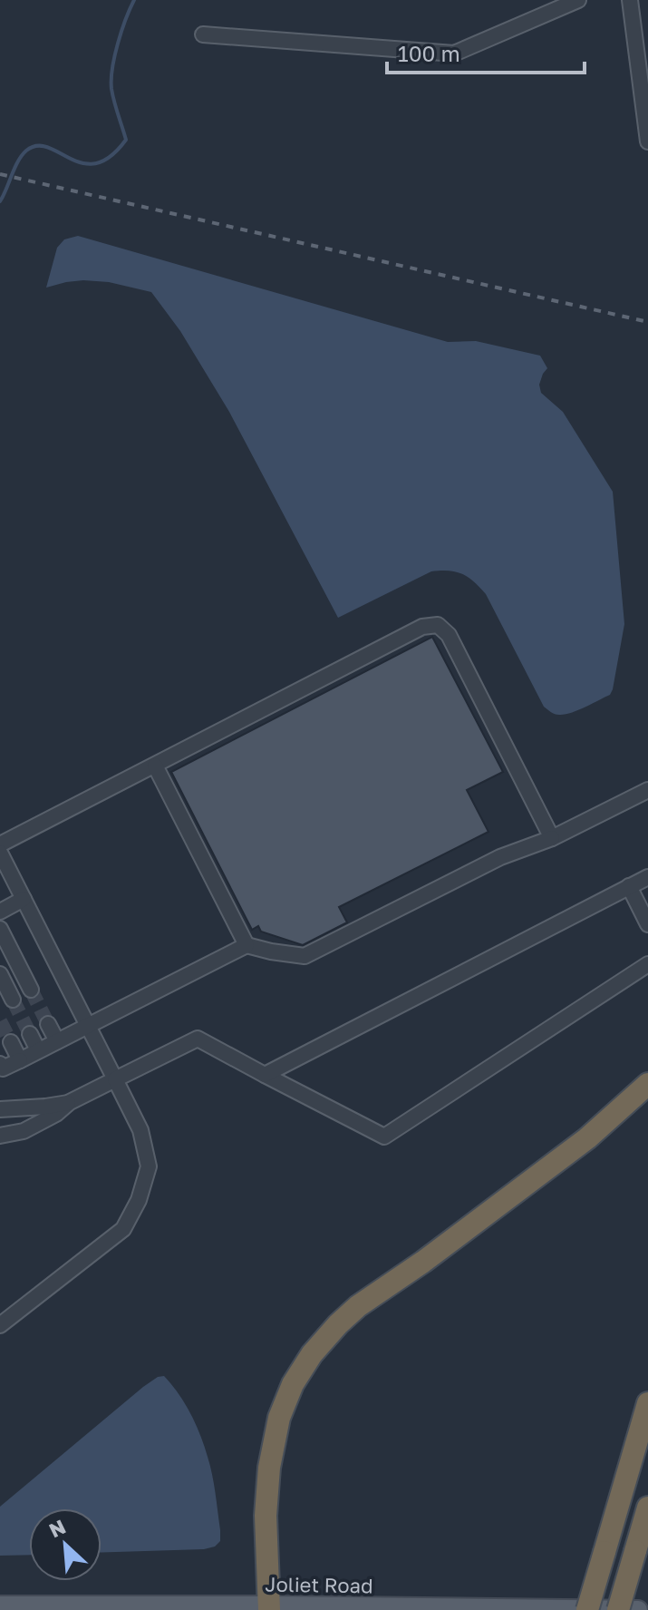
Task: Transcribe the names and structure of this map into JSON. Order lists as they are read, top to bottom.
{
  "streets": {
    "main road": ["Joliet Road"]
  },
  "scale_bar": "100 m",
  "north": "top left"
}
